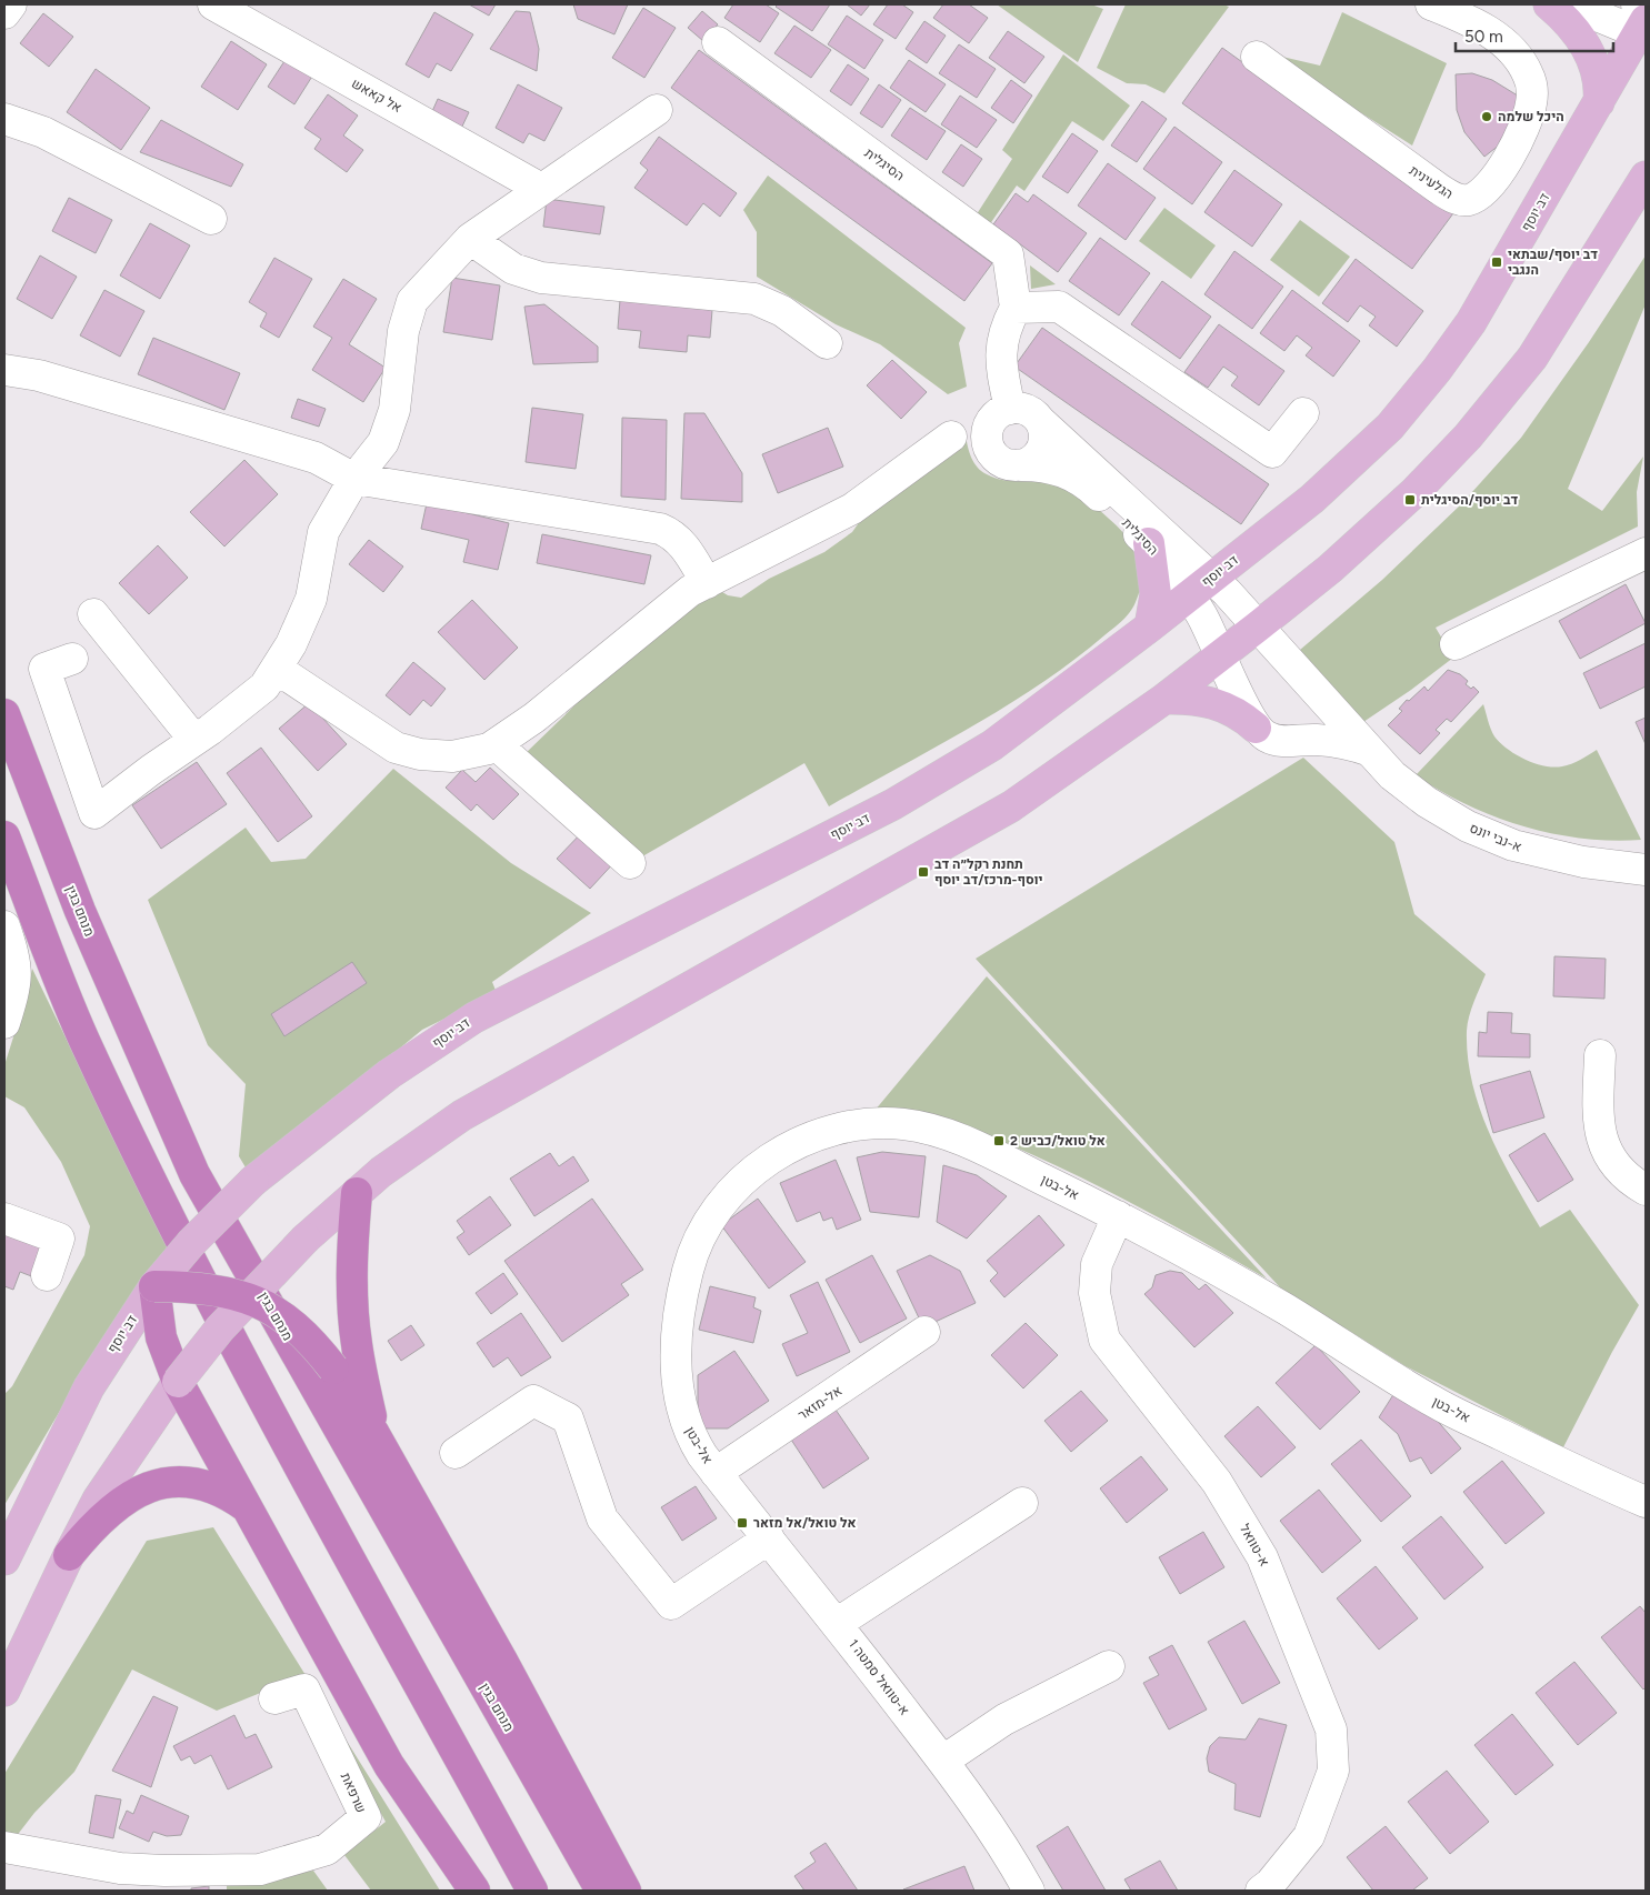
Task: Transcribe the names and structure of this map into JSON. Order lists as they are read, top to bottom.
{
  "streets": {
    "highway": ["מנחם בגין"],
    "main road": ["דב יוסף"],
    "street": [
      "אל קאאש",
      "הסיגלית",
      "הגלעינית",
      "א-נבי יונס",
      "אל-בטן",
      "אל-מזאר",
      "א-טוואל",
      "א-טוואל סמטה 1",
      "שרפאת"
    ]
  },
  "crossings": [
    ["הסיגלית", "דב יוסף"],
    ["הסיגלית", "א-נבי יונס"],
    ["דב יוסף", "א-נבי יונס"],
    ["אל-בטן", "אל-מזאר"],
    ["אל-בטן", "א-טוואל"],
    ["אל-בטן", "א-טוואל סמטה 1"],
    ["אל-מזאר", "א-טוואל סמטה 1"]
  ],
  "places": {
    "other": ["היכל שלמה"],
    "transit": [
      "דב יוסף/שבתאי הנגבי",
      "דב יוסף/הסיגלית",
      "תחנת רקל״ה דב יוסף-מרכז/דב יוסף",
      "אל טואל/כביש 2",
      "אל טואל/אל מזאר"
    ]
  },
  "scale_bar": "50 m"
}
